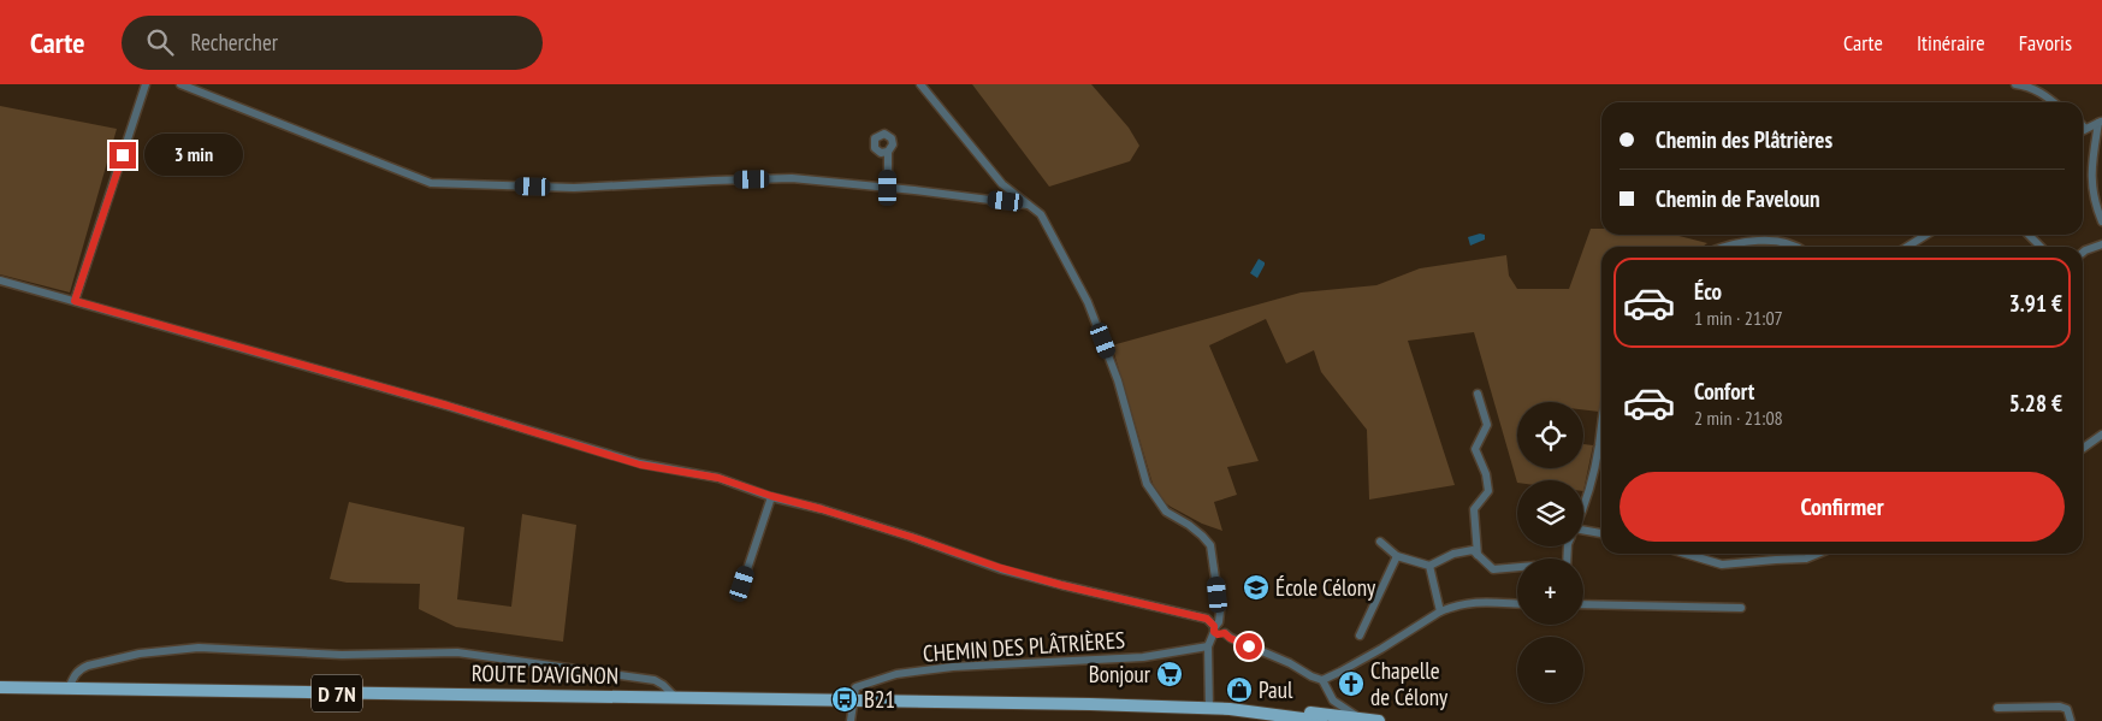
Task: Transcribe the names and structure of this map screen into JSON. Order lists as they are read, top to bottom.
{
  "streets": {
    "main road": ["ROUTE D'AVIGNON", "D 7N"],
    "street": ["CHEMIN DES PLÂTRIÈRES"]
  },
  "crossings": [
    ["CHEMIN DES PLÂTRIÈRES", "ROUTE D'AVIGNON"]
  ],
  "places": {
    "school or university": ["École Célony"],
    "supermarket": ["Bonjour"],
    "church": ["Chapelle de Célony"],
    "shop": ["Paul"],
    "bus stop": ["B21"]
  },
  "page": {
    "header": "Carte",
    "search": "Rechercher",
    "nav": ["Carte", "Itinéraire", "Favoris"],
    "banner": ["Chemin des Plâtrières", "Chemin de Faveloun"],
    "bubble": "3 min",
    "list": [
      {
        "name": "Éco",
        "note": "1 min · 21:07",
        "value": "3.91 €"
      },
      {
        "name": "Confort",
        "note": "2 min · 21:08",
        "value": "5.28 €"
      }
    ],
    "map_buttons": ["+", "−"],
    "buttons": "Confirmer"
  }
}
